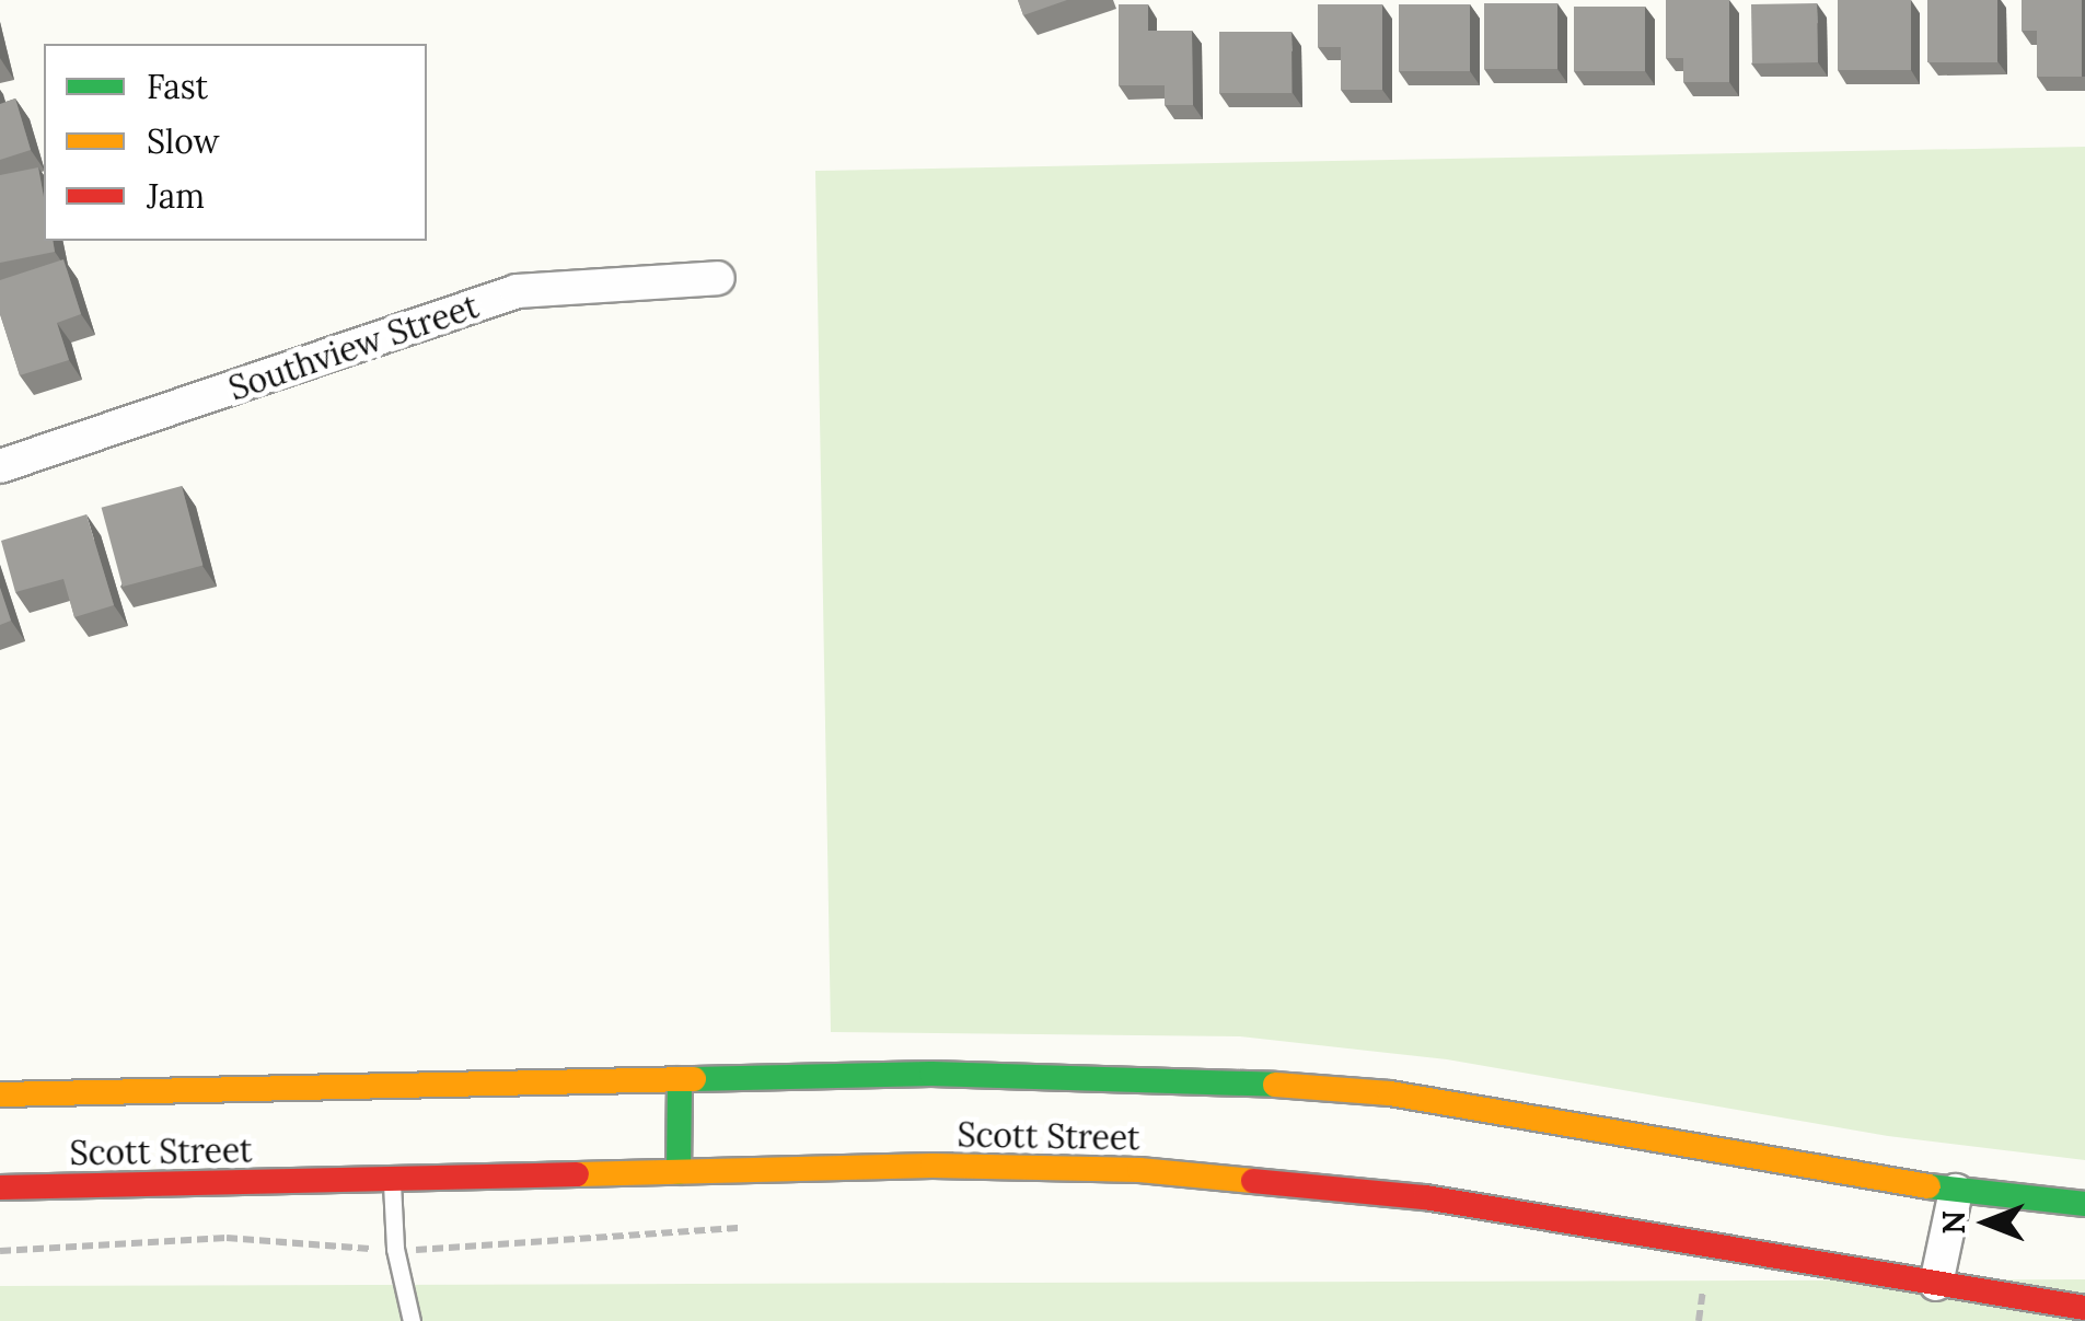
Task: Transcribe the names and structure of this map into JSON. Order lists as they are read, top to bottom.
{
  "streets": {
    "main road": ["Scott Street"],
    "street": ["Southview Street"]
  },
  "legend": ["Fast", "Slow", "Jam"],
  "north": "left"
}
